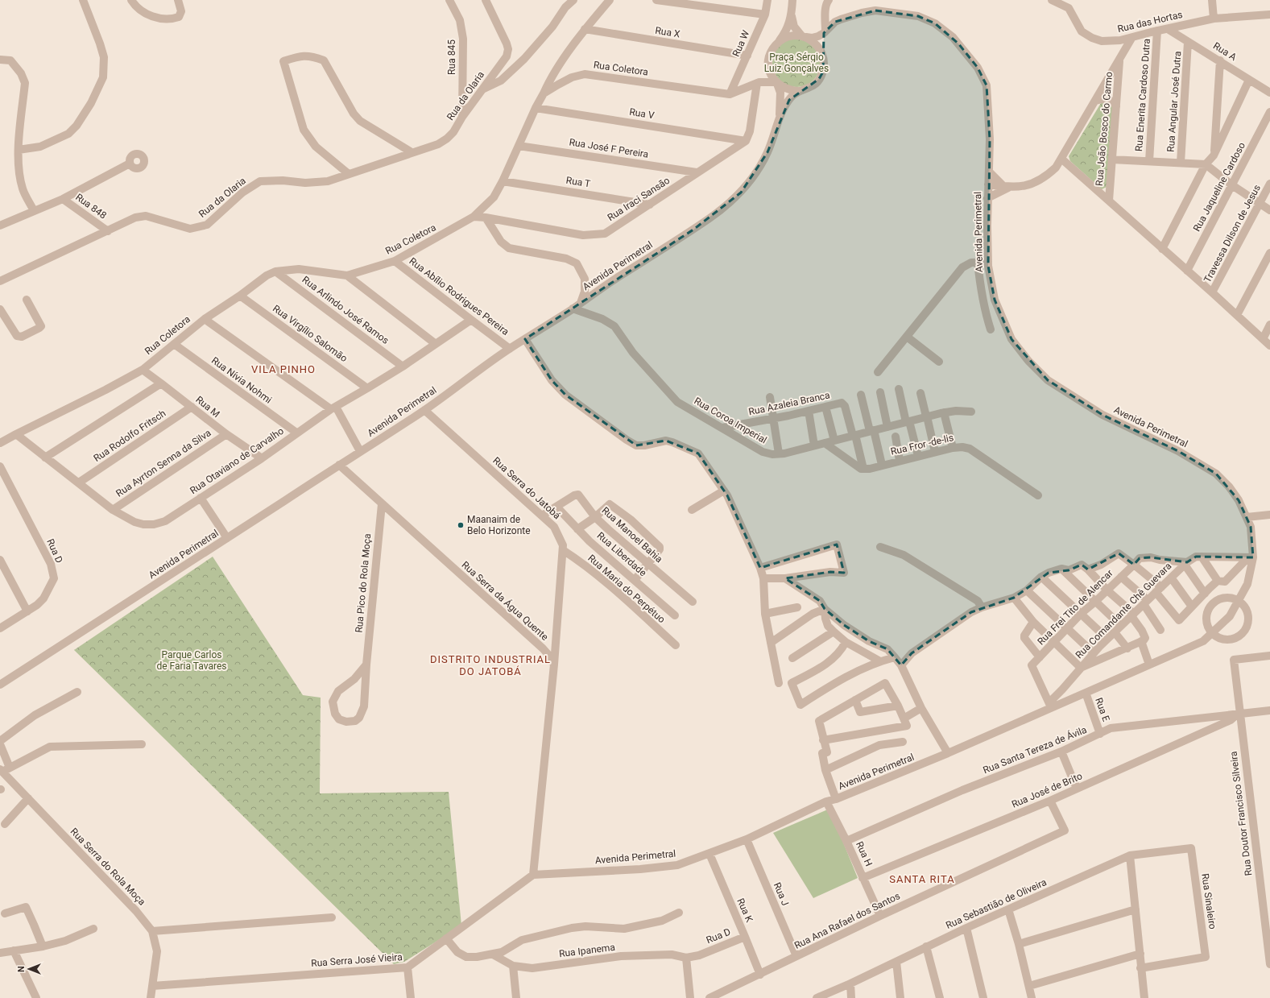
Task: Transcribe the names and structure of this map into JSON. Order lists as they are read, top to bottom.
{
  "streets": {
    "street": [
      "Rua das Hortas",
      "Rua X",
      "Rua W",
      "Rua A",
      "Rua 845",
      "Rua Coletora",
      "Rua Enerita Cardoso Dutra",
      "Rua da Olaria",
      "Rua Angular José Dutra",
      "Rua V",
      "Rua João Bosco do Carmo",
      "Rua José F Pereira",
      "Rua T",
      "Rua Jaqueline Cardoso",
      "Rua Iraci Sansão",
      "Rua 848",
      "Avenida Perimetral",
      "Travessa Dilson de Jesus",
      "Rua Abílio Rodrigues Pereira",
      "Rua Arlindo José Ramos",
      "Rua Virgílio Salomão",
      "Rua Nívia Nohmi",
      "Rua Azaleia Branca",
      "Rua M",
      "Rua Coroa Imperial",
      "Rua Rodolfo Fritsch",
      "Rua Fror -de-lis",
      "Rua Otaviano de Carvalho",
      "Rua Ayrton Senna da Silva",
      "Rua Serra do Jatobá",
      "Rua Manoel Bahia",
      "Rua D",
      "Rua Liberdade",
      "Rua Pico do Rola Moça",
      "Rua Maria do Perpétuo",
      "Rua Serra da Água Quente",
      "Rua Frei Tito de Alencar",
      "Rua Comandante Chê Guevara",
      "Rua E",
      "Rua Santa Tereza de Ávila",
      "Rua José de Brito",
      "Rua Doutor Francisco Silveira",
      "Rua H",
      "Rua Serra do Rola Moça",
      "Rua J",
      "Rua Sinaleiro",
      "Rua Sebastião de Oliveira",
      "Rua K",
      "Rua Ana Rafael dos Santos",
      "Rua Ipanema",
      "Rua Serra José Vieira"
    ]
  },
  "crossings": [
    ["Rua das Hortas", "Rua A"],
    ["Rua das Hortas", "Rua Enerita Cardoso Dutra"],
    ["Rua X", "Rua W"],
    ["Rua W", "Rua Coletora"],
    ["Rua A", "Rua Angular José Dutra"],
    ["Rua 845", "Rua da Olaria"],
    ["Rua Coletora", "Rua V"],
    ["Rua Coletora", "Rua José F Pereira"],
    ["Rua Coletora", "Rua T"],
    ["Rua Coletora", "Rua Iraci Sansão"],
    ["Rua Coletora", "Rua Abílio Rodrigues Pereira"],
    ["Rua Coletora", "Rua Arlindo José Ramos"],
    ["Rua Coletora", "Rua Virgílio Salomão"],
    ["Rua Coletora", "Rua Nívia Nohmi"],
    ["Rua Coletora", "Rua M"],
    ["Rua Coletora", "Rua Otaviano de Carvalho"],
    ["Rua da Olaria", "Rua 848"],
    ["Rua V", "Rua Iraci Sansão"],
    ["Rua José F Pereira", "Rua Iraci Sansão"],
    ["Rua T", "Rua Iraci Sansão"],
    ["Avenida Perimetral", "Rua Abílio Rodrigues Pereira"],
    ["Avenida Perimetral", "Rua Coroa Imperial"],
    ["Avenida Perimetral", "Rua Serra do Jatobá"],
    ["Avenida Perimetral", "Rua Serra da Água Quente"],
    ["Avenida Perimetral", "Rua Frei Tito de Alencar"],
    ["Avenida Perimetral", "Rua Comandante Chê Guevara"],
    ["Avenida Perimetral", "Rua E"],
    ["Avenida Perimetral", "Rua H"],
    ["Avenida Perimetral", "Rua J"],
    ["Avenida Perimetral", "Rua K"],
    ["Avenida Perimetral", "Rua Serra José Vieira"],
    ["Rua Abílio Rodrigues Pereira", "Rua Otaviano de Carvalho"],
    ["Rua Arlindo José Ramos", "Rua Otaviano de Carvalho"],
    ["Rua Virgílio Salomão", "Rua Otaviano de Carvalho"],
    ["Rua Nívia Nohmi", "Rua Otaviano de Carvalho"],
    ["Rua Azaleia Branca", "Rua Coroa Imperial"],
    ["Rua M", "Rua Rodolfo Fritsch"],
    ["Rua M", "Rua Otaviano de Carvalho"],
    ["Rua M", "Rua Ayrton Senna da Silva"],
    ["Rua Rodolfo Fritsch", "Rua Otaviano de Carvalho"],
    ["Rua Otaviano de Carvalho", "Rua Ayrton Senna da Silva"],
    ["Rua Serra do Jatobá", "Rua Manoel Bahia"],
    ["Rua Serra do Jatobá", "Rua Maria do Perpétuo"],
    ["Rua Serra do Jatobá", "Rua Serra da Água Quente"],
    ["Rua Manoel Bahia", "Rua Liberdade"],
    ["Rua D", "Rua K"],
    ["Rua D", "Rua Ipanema"],
    ["Rua Pico do Rola Moça", "Rua Serra da Água Quente"],
    ["Rua Frei Tito de Alencar", "Rua Comandante Chê Guevara"],
    ["Rua E", "Rua Santa Tereza de Ávila"],
    ["Rua Santa Tereza de Ávila", "Rua José de Brito"],
    ["Rua Santa Tereza de Ávila", "Rua Doutor Francisco Silveira"],
    ["Rua Santa Tereza de Ávila", "Rua H"],
    ["Rua José de Brito", "Rua Doutor Francisco Silveira"],
    ["Rua José de Brito", "Rua H"],
    ["Rua José de Brito", "Rua Ana Rafael dos Santos"],
    ["Rua H", "Rua Ana Rafael dos Santos"],
    ["Rua Serra do Rola Moça", "Rua Serra José Vieira"],
    ["Rua J", "Rua Ana Rafael dos Santos"],
    ["Rua Sinaleiro", "Rua Sebastião de Oliveira"],
    ["Rua K", "Rua Ana Rafael dos Santos"]
  ],
  "districts": ["VILA PINHO", "DISTRITO INDUSTRIAL DO JATOBÁ", "SANTA RITA"],
  "parks": ["Praça Sérgio Luiz Gonçalves", "Parque Carlos de Faria Tavares"],
  "places": ["Maanaim de Belo Horizonte"],
  "north": "left"
}
